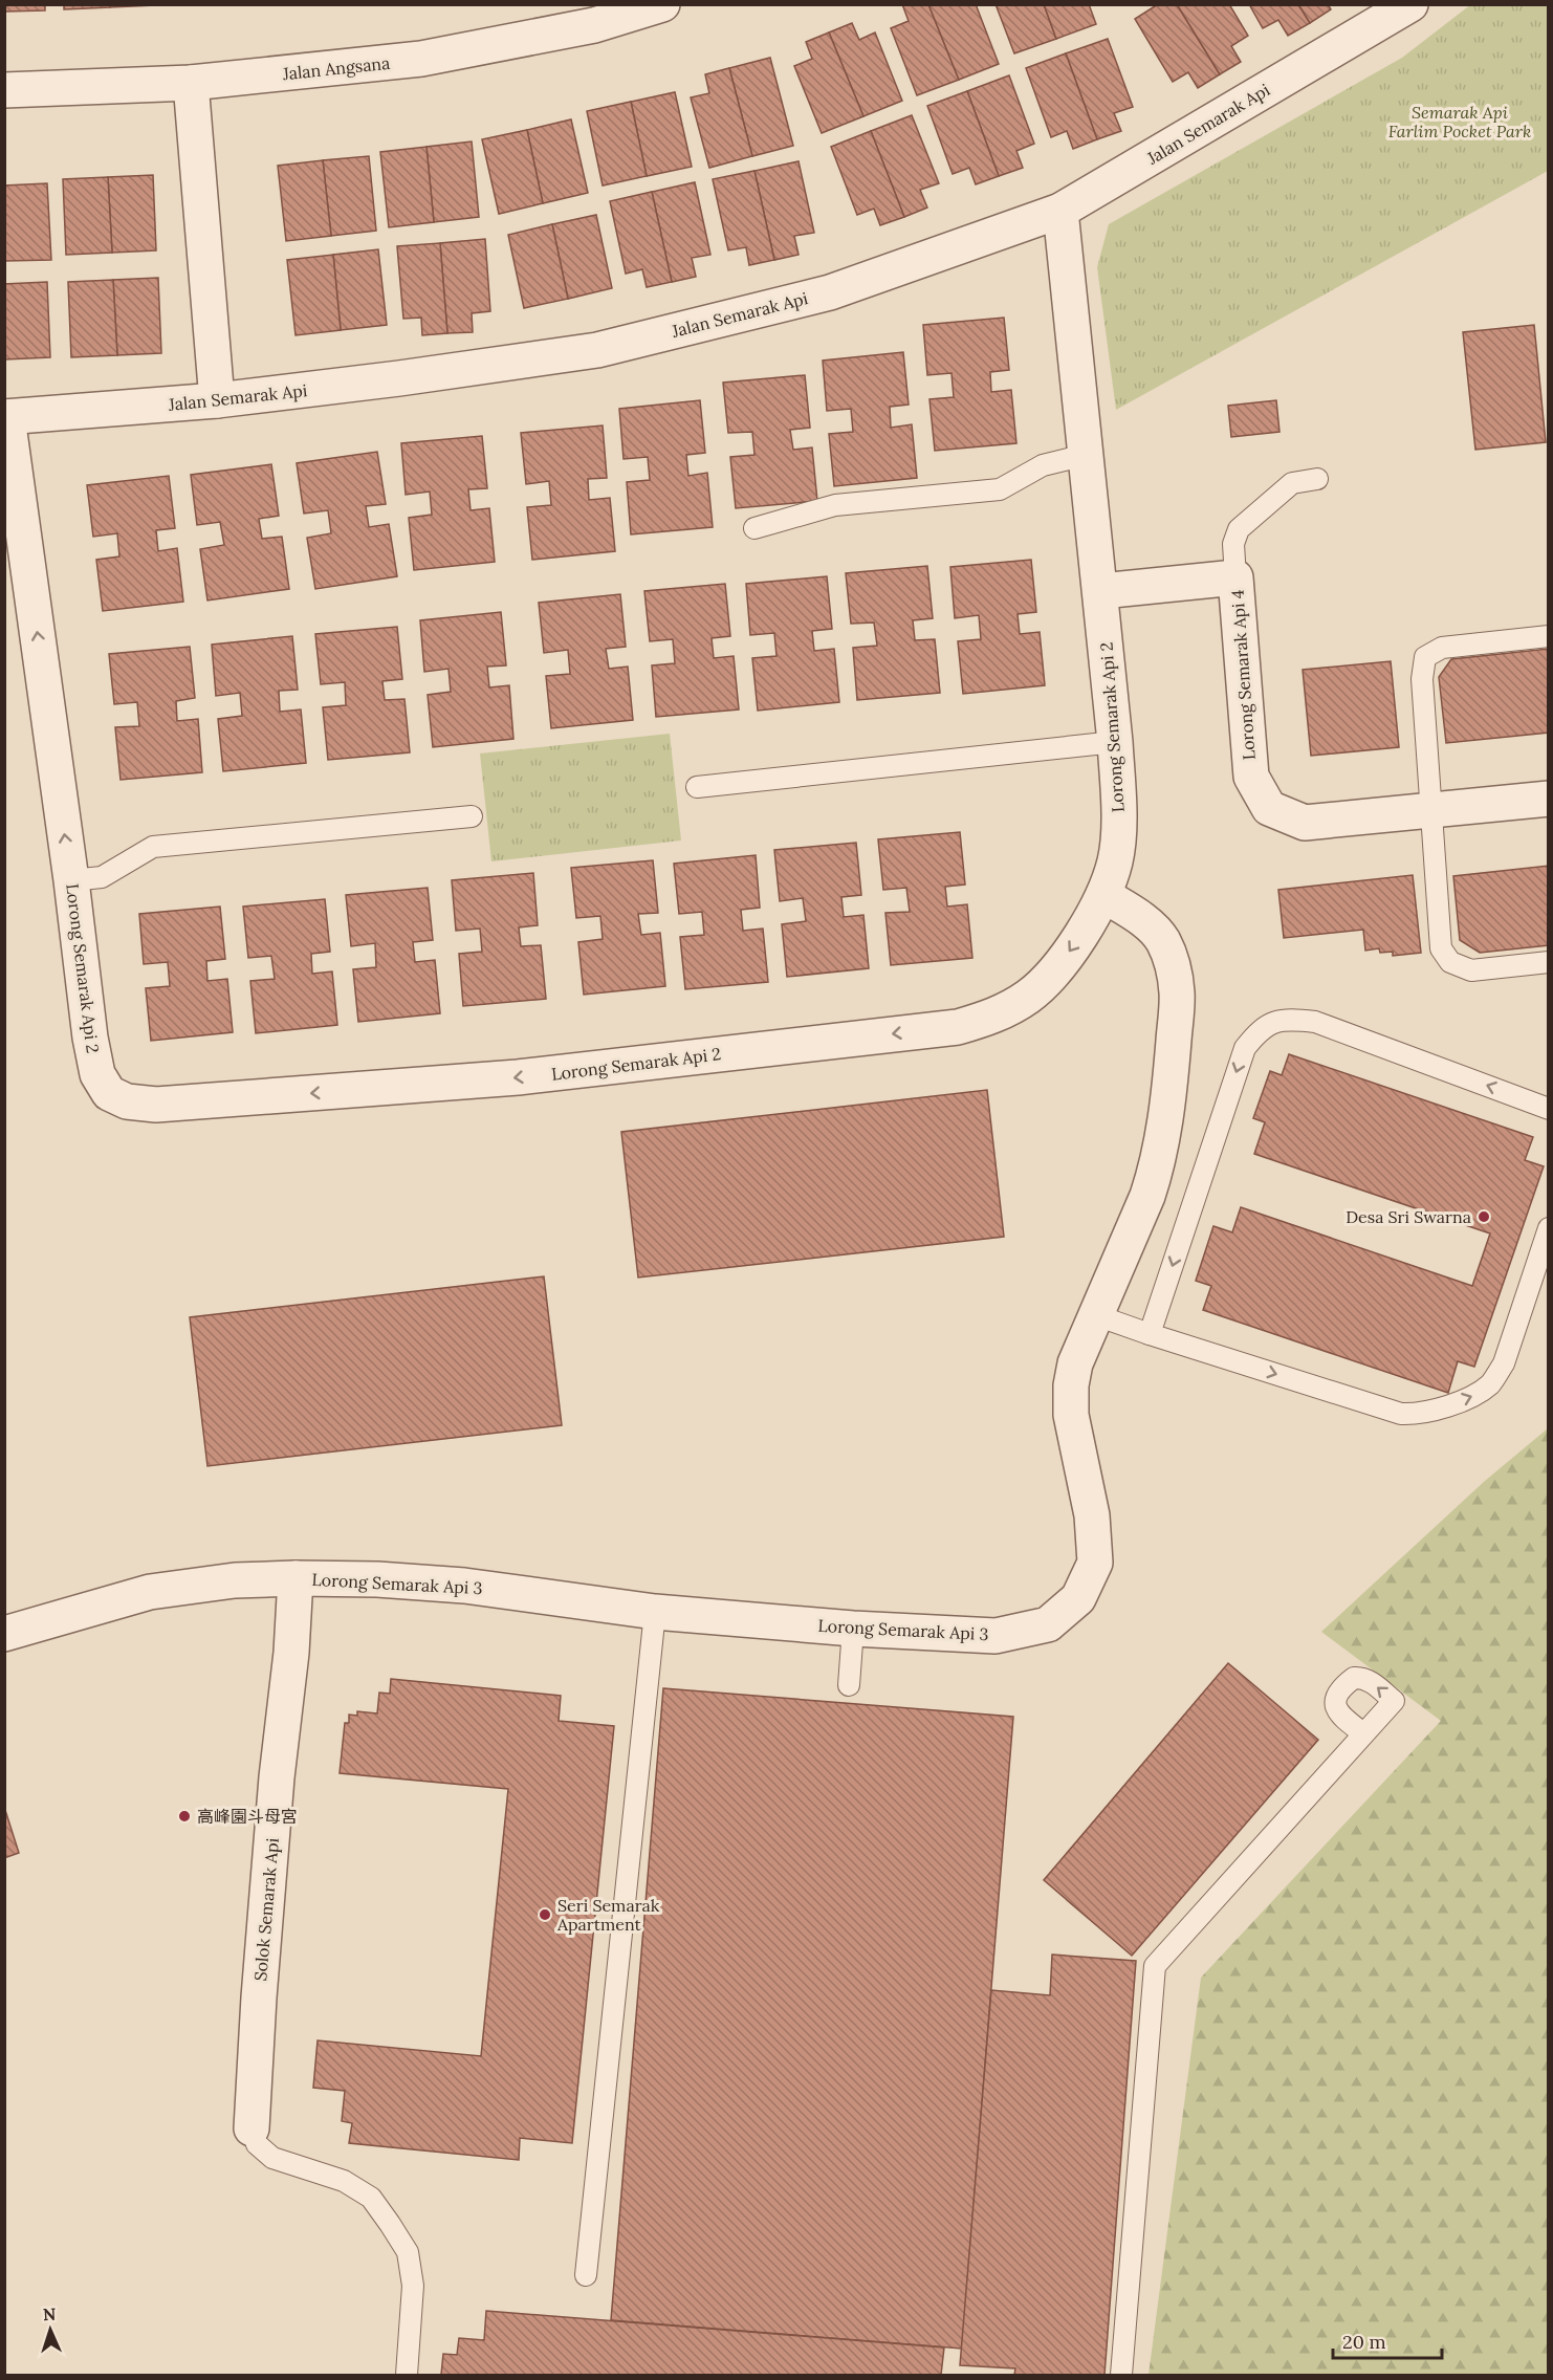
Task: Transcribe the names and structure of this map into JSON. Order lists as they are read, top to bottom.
{
  "streets": {
    "street": [
      "Jalan Angsana",
      "Jalan Semarak Api",
      "Lorong Semarak Api 4",
      "Lorong Semarak Api 2",
      "Lorong Semarak Api 3",
      "Solok Semarak Api"
    ]
  },
  "crossings": [
    ["Jalan Semarak Api", "Lorong Semarak Api 2"],
    ["Lorong Semarak Api 4", "Lorong Semarak Api 2"],
    ["Lorong Semarak Api 2", "Lorong Semarak Api 3"],
    ["Lorong Semarak Api 3", "Solok Semarak Api"]
  ],
  "parks": ["Semarak Api Farlim Pocket Park"],
  "places": ["Desa Sri Swarna", "高峰園斗母宮", "Seri Semarak Apartment"],
  "scale_bar": "20 m",
  "north": "top"
}
